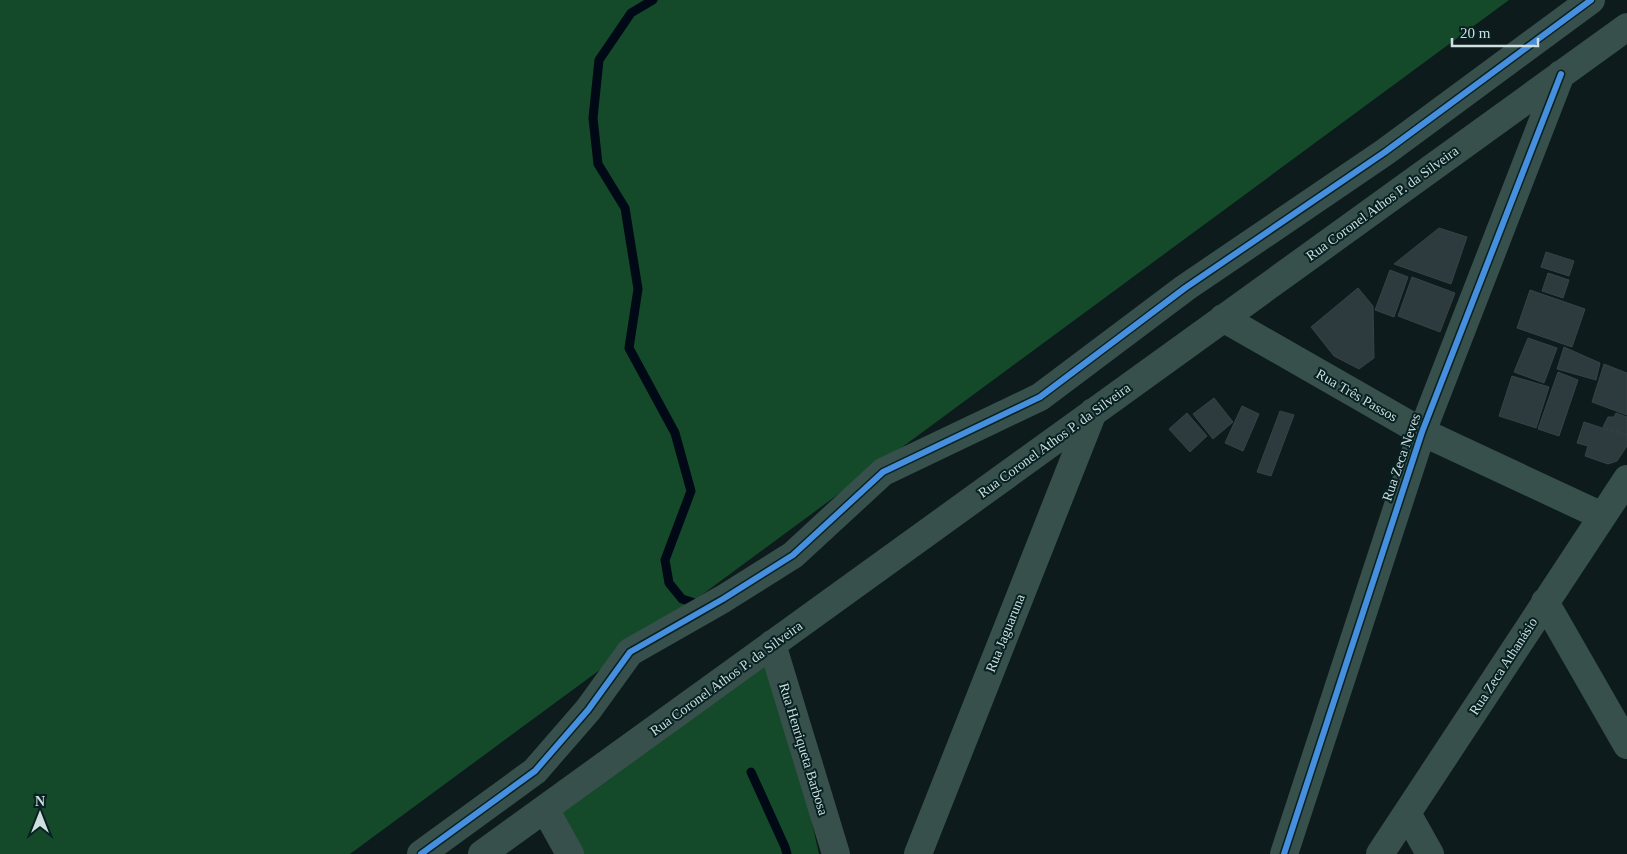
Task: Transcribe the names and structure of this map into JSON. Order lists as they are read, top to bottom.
{
  "streets": {
    "street": [
      "Rua Coronel Athos P. da Silveira",
      "Rua Três Passos",
      "Rua Zeca Neves",
      "Rua Jaguaruna",
      "Rua Zeca Athanásio",
      "Rua Henriqueta Barbosa"
    ]
  },
  "crossings": [
    ["Rua Coronel Athos P. da Silveira", "Rua Três Passos"],
    ["Rua Coronel Athos P. da Silveira", "Rua Zeca Neves"],
    ["Rua Coronel Athos P. da Silveira", "Rua Jaguaruna"],
    ["Rua Coronel Athos P. da Silveira", "Rua Henriqueta Barbosa"],
    ["Rua Três Passos", "Rua Zeca Neves"],
    ["Rua Três Passos", "Rua Zeca Athanásio"]
  ],
  "scale_bar": "20 m",
  "north": "top"
}
